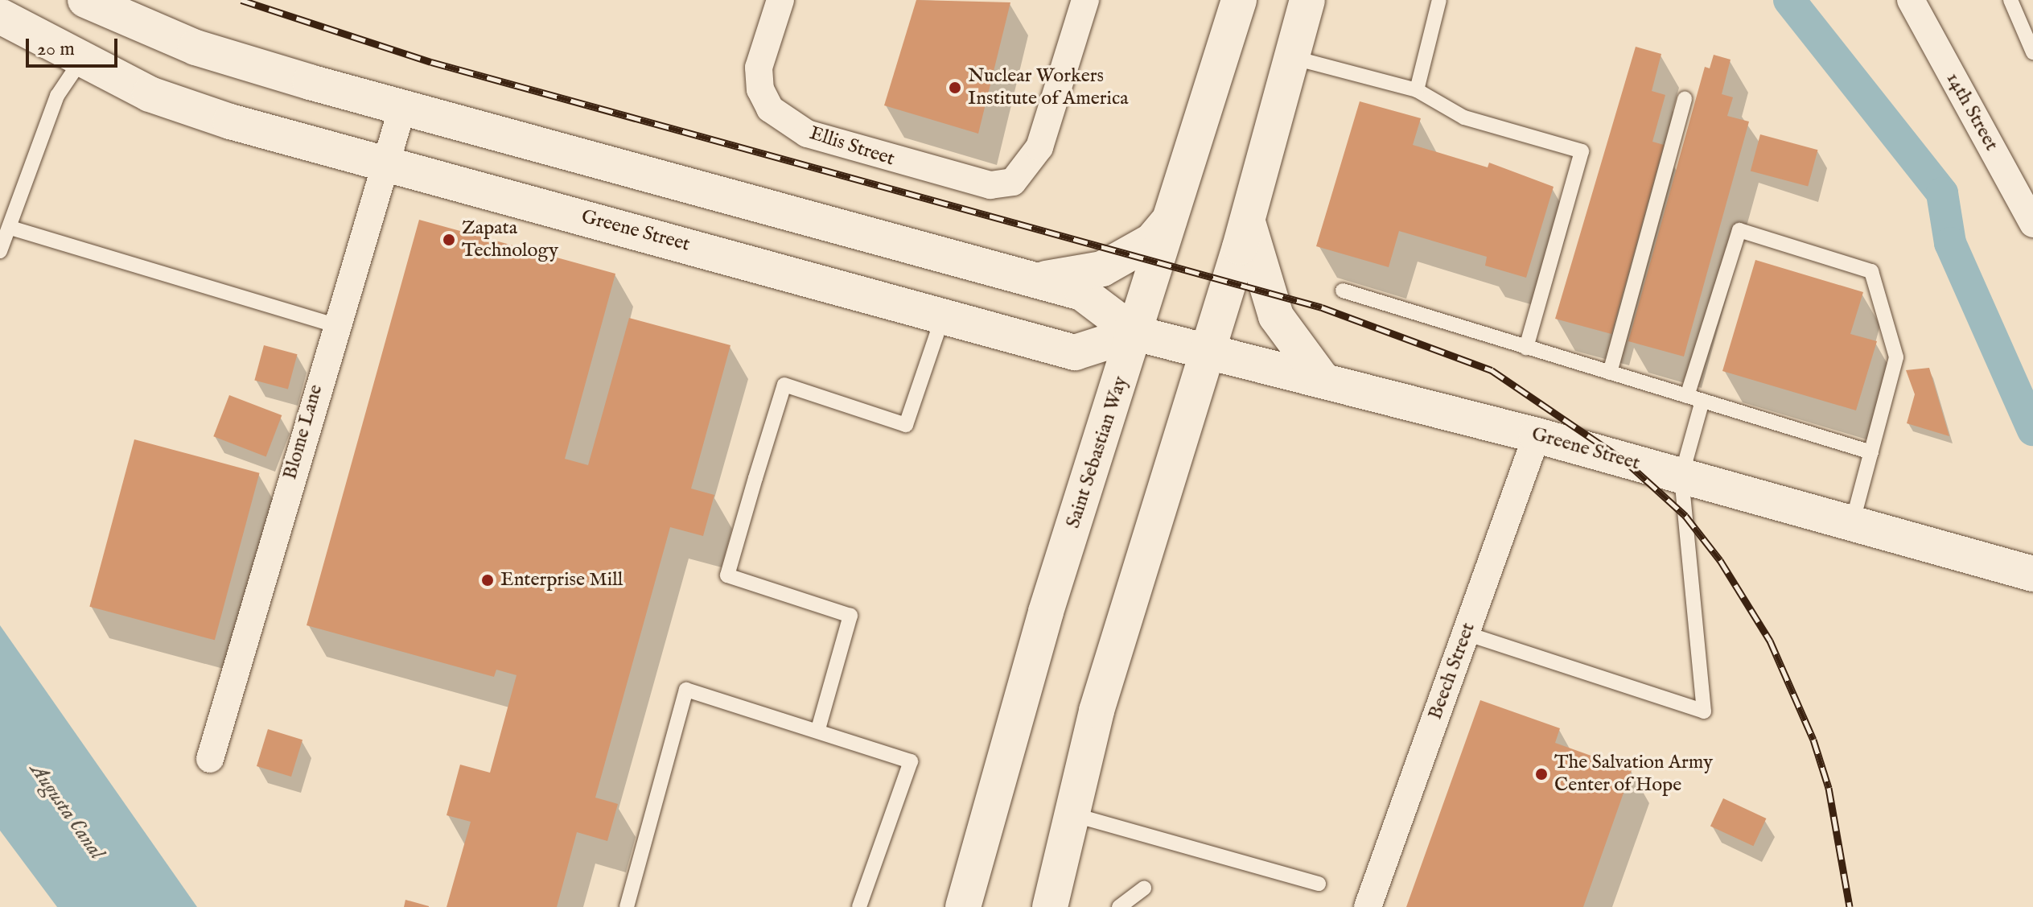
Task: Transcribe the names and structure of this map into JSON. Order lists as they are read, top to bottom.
{
  "streets": {
    "main road": ["Greene Street", "Saint Sebastian Way"],
    "street": [
      "14th Street",
      "Ellis Street",
      "Blome Lane",
      "Beech Street"
    ]
  },
  "crossings": [
    ["Greene Street", "Blome Lane"],
    ["Greene Street", "Saint Sebastian Way"],
    ["Greene Street", "Beech Street"]
  ],
  "water": ["Augusta Canal"],
  "places": [
    "Nuclear Workers Institute of America",
    "Zapata Technology",
    "Enterprise Mill",
    "The Salvation Army Center of Hope"
  ],
  "scale_bar": "20 m"
}
